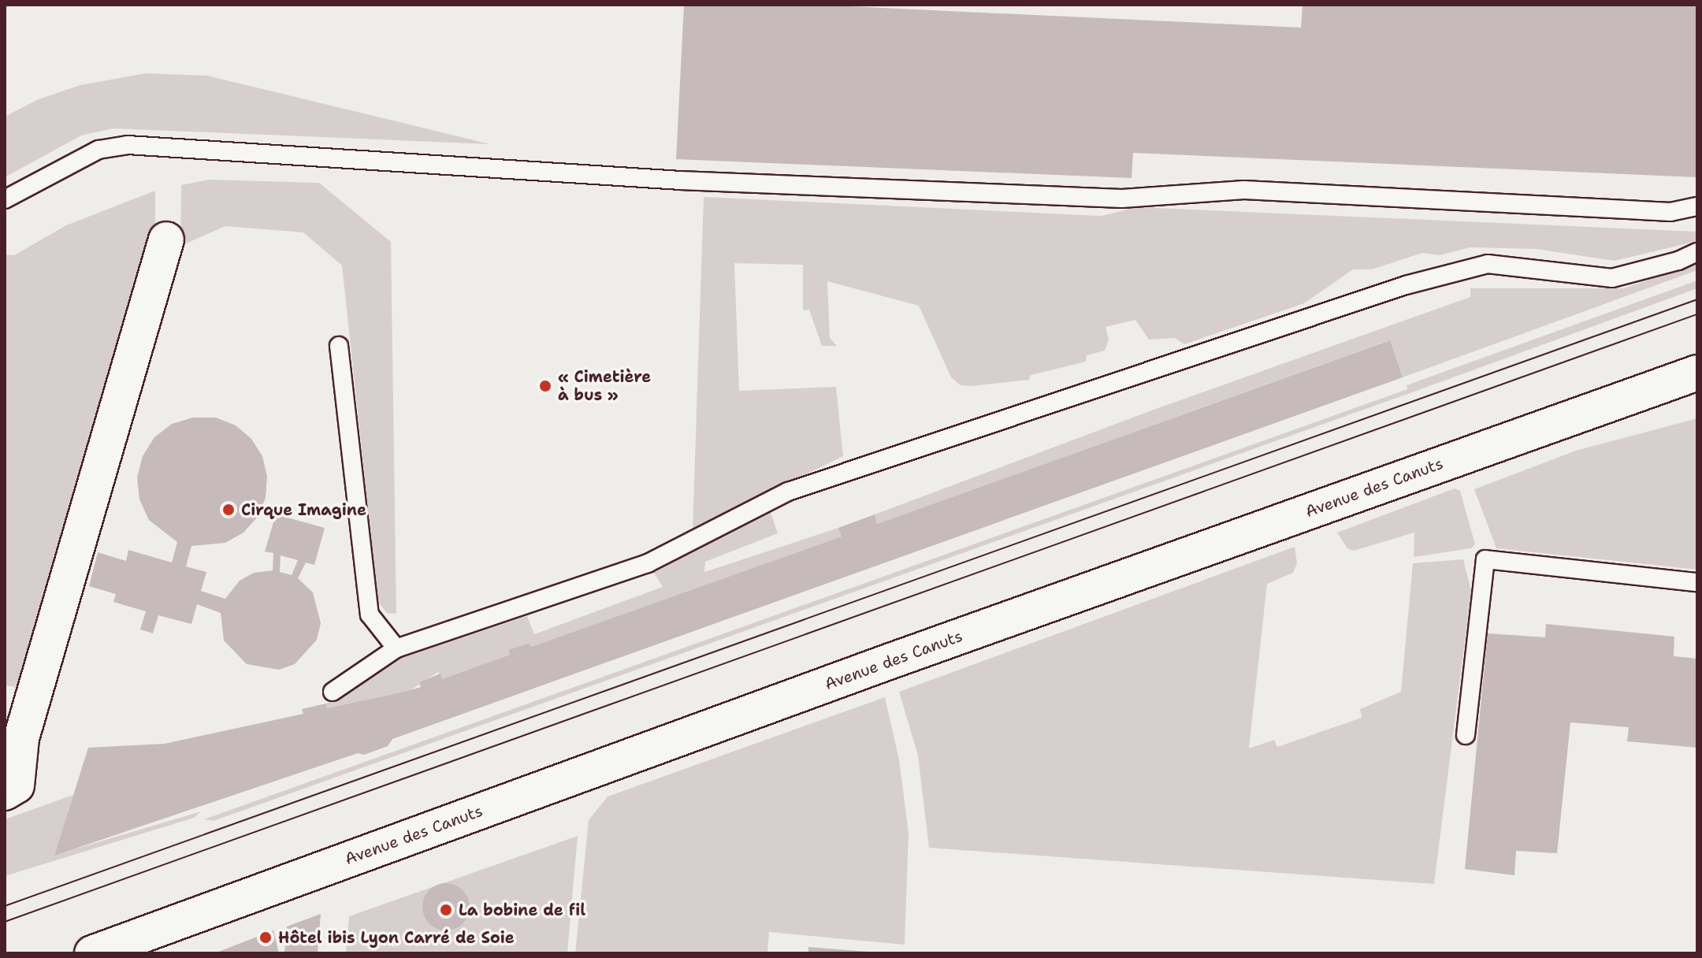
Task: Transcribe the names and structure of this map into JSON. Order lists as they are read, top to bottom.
{
  "streets": {
    "street": ["Avenue des Canuts"]
  },
  "places": [
    "« Cimetière à bus »",
    "Cirque Imagine",
    "La bobine de fil",
    "Hôtel ibis Lyon Carré de Soie"
  ]
}
